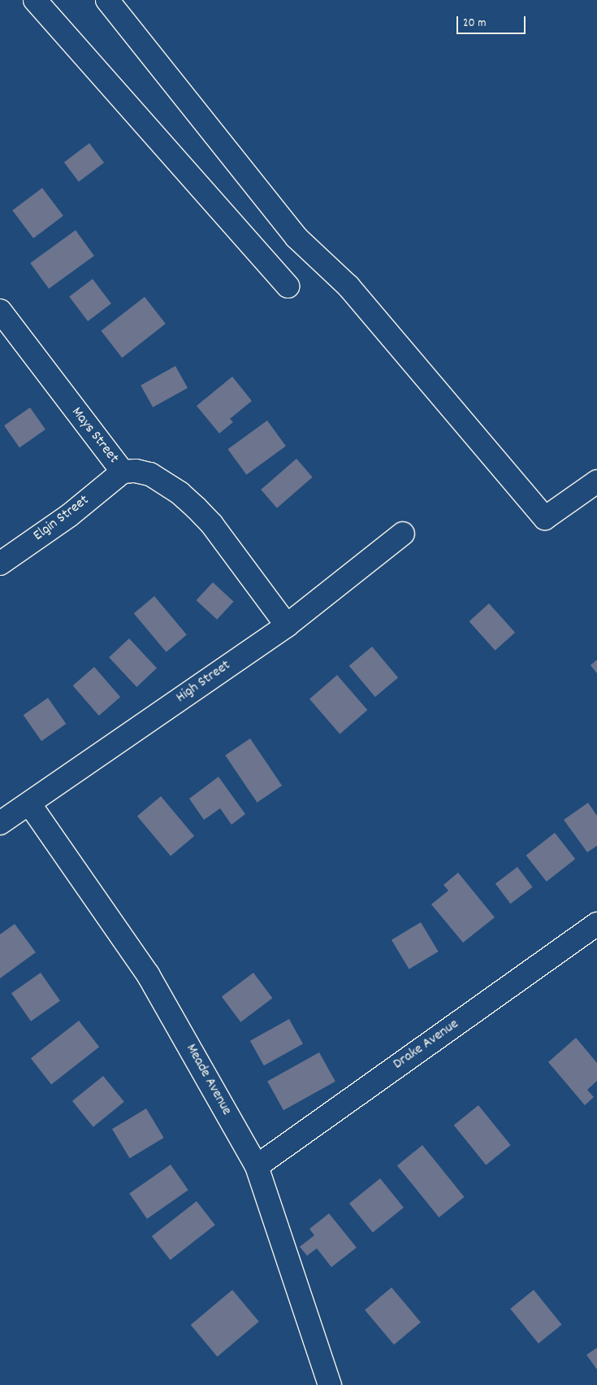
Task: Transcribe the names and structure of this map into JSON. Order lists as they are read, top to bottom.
{
  "streets": {
    "street": [
      "Mays Street",
      "Elgin Street",
      "High Street",
      "Drake Avenue",
      "Meade Avenue"
    ]
  },
  "crossings": [
    ["Mays Street", "Elgin Street"],
    ["Mays Street", "High Street"],
    ["High Street", "Meade Avenue"],
    ["Drake Avenue", "Meade Avenue"]
  ],
  "scale_bar": "20 m"
}
